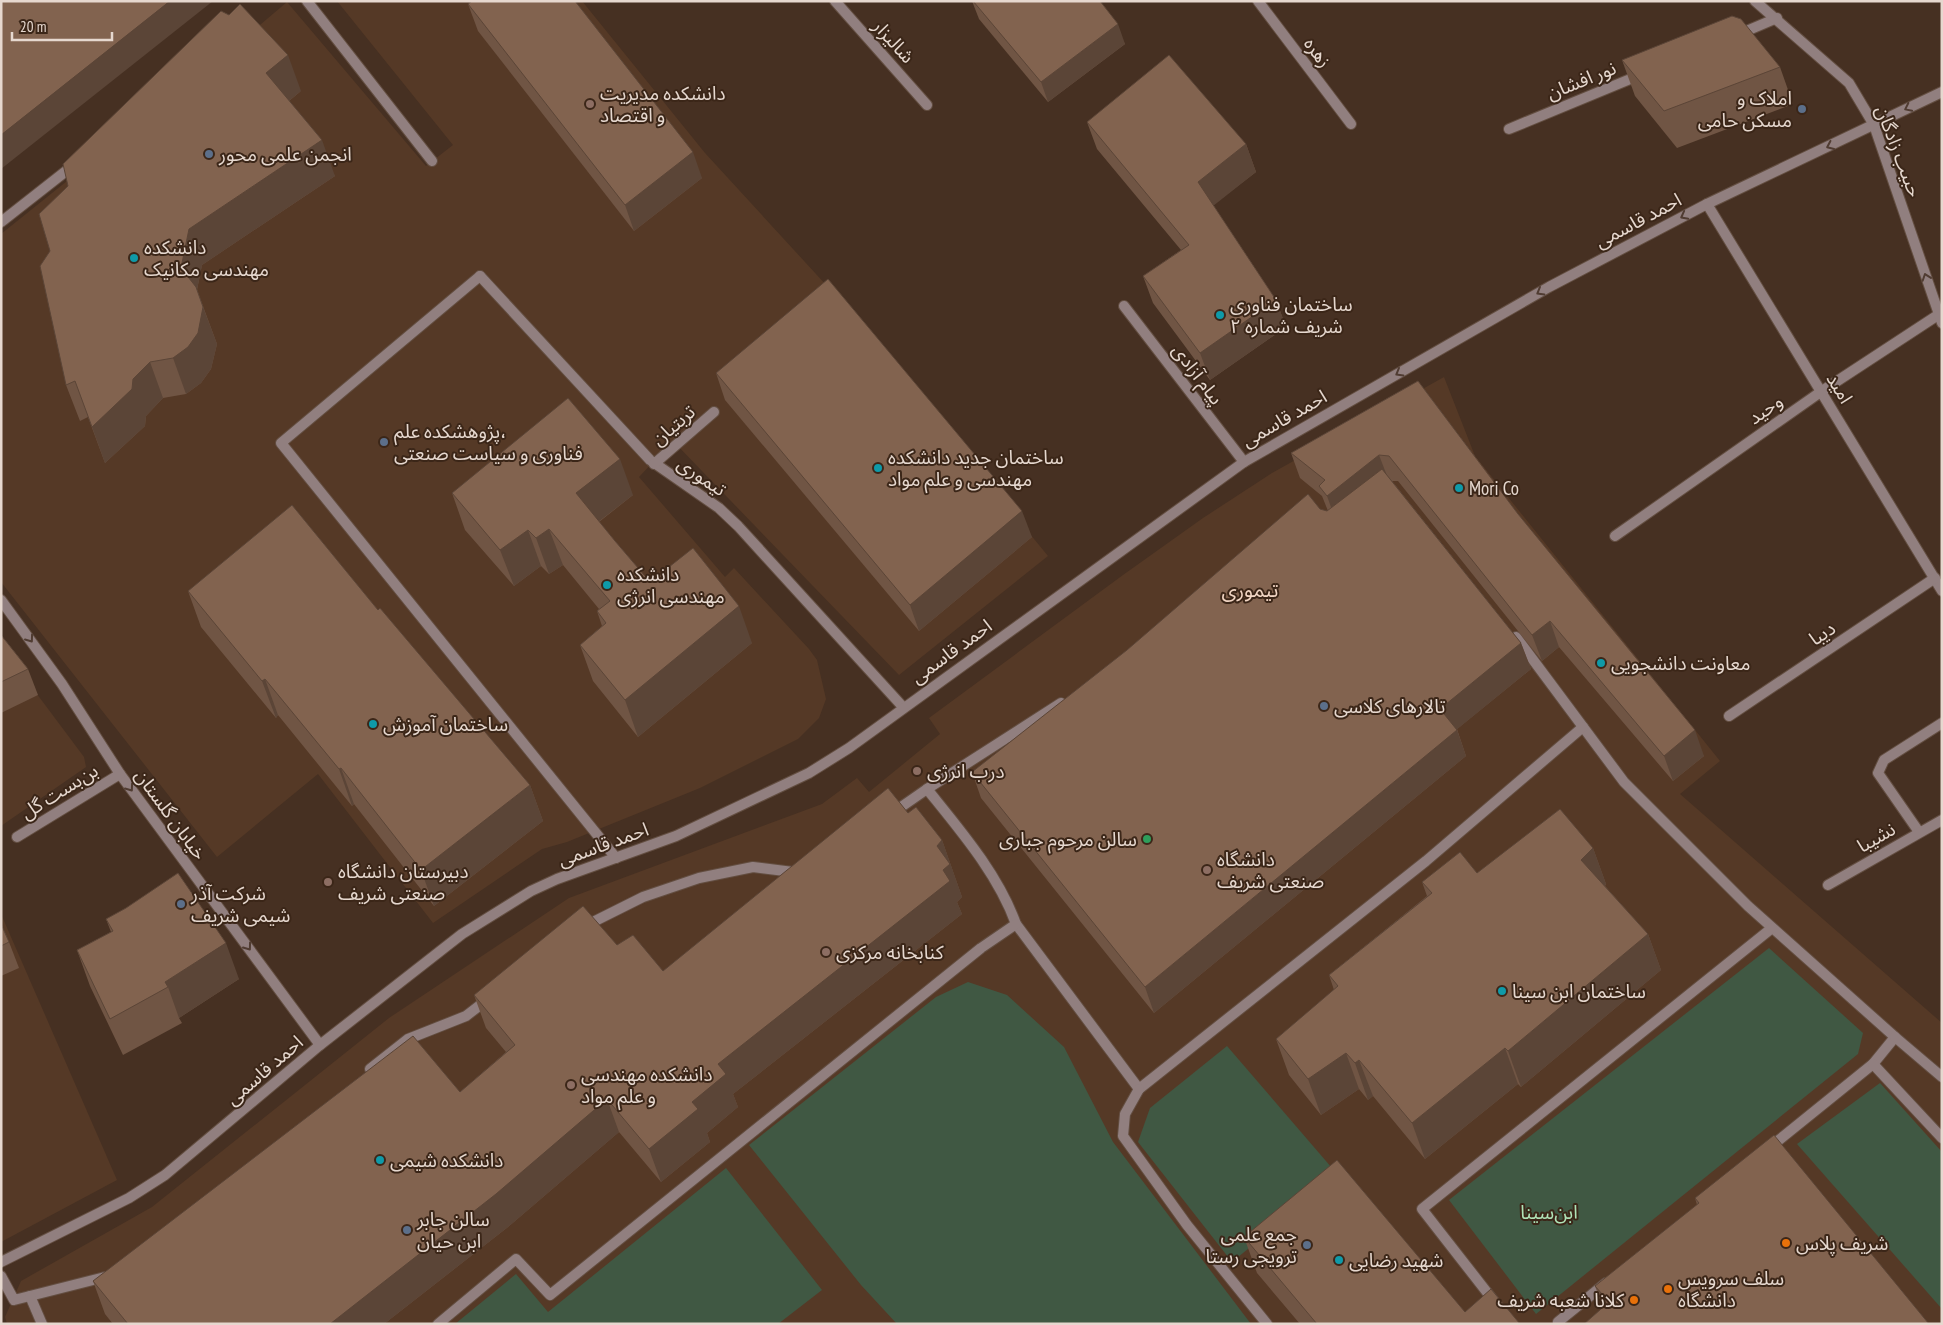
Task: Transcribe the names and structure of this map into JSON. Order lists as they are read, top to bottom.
{
  "streets": {
    "street": [
      "شالیزار",
      "زهره",
      "نور افشان",
      "حبیب زادگان",
      "احمد قاسمی",
      "پیام آزادی",
      "امید",
      "وحید",
      "تربتیان",
      "تیموری",
      "دیبا",
      "بن‌‌بست گل",
      "خیابان گلستان",
      "نشیبا"
    ]
  },
  "crossings": [
    ["حبیب زادگان", "احمد قاسمی"],
    ["حبیب زادگان", "وحید"],
    ["احمد قاسمی", "پیام آزادی"],
    ["احمد قاسمی", "امید"],
    ["احمد قاسمی", "تیموری"],
    ["احمد قاسمی", "خیابان گلستان"],
    ["امید", "وحید"],
    ["امید", "دیبا"],
    ["تربتیان", "تیموری"],
    ["بن‌‌بست گل", "خیابان گلستان"]
  ],
  "one_way": ["حبیب زادگان", "خیابان گلستان"],
  "districts": ["تیموری"],
  "parks": ["ابن‌سینا"],
  "places": [
    "دانشکده مدیریت و اقتصاد",
    "املاک و مسکن حامی",
    "انجمن علمی محور",
    "دانشکده مهندسی مکانیک",
    "ساختمان فناوری شریف شماره ۲",
    "پژوهشکده علم، فناوری و سیاست صنعتی",
    "ساختمان جدید دانشکده مهندسی و علم مواد",
    "Mori Co",
    "دانشکده مهندسی انرژی",
    "معاونت دانشجویی",
    "تالارهای کلاسی",
    "ساختمان آموزش",
    "درب انرژی",
    "سالن مرحوم جباری",
    "دانشگاه صنعتی شریف",
    "دبیرستان دانشگاه صنعتی شریف",
    "شرکت آذر شیمی شریف",
    "کنابخانه مرکزی",
    "ساختمان ابن سینا",
    "دانشکده مهندسی و علم مواد",
    "دانشکده شیمی",
    "سالن جابر ابن حیان",
    "شریف پلاس",
    "جمع علمی ترویجی رستا",
    "شهید رضایی",
    "سلف سرویس دانشگاه",
    "کلانا شعبه شریف"
  ],
  "scale_bar": "20 m"
}
